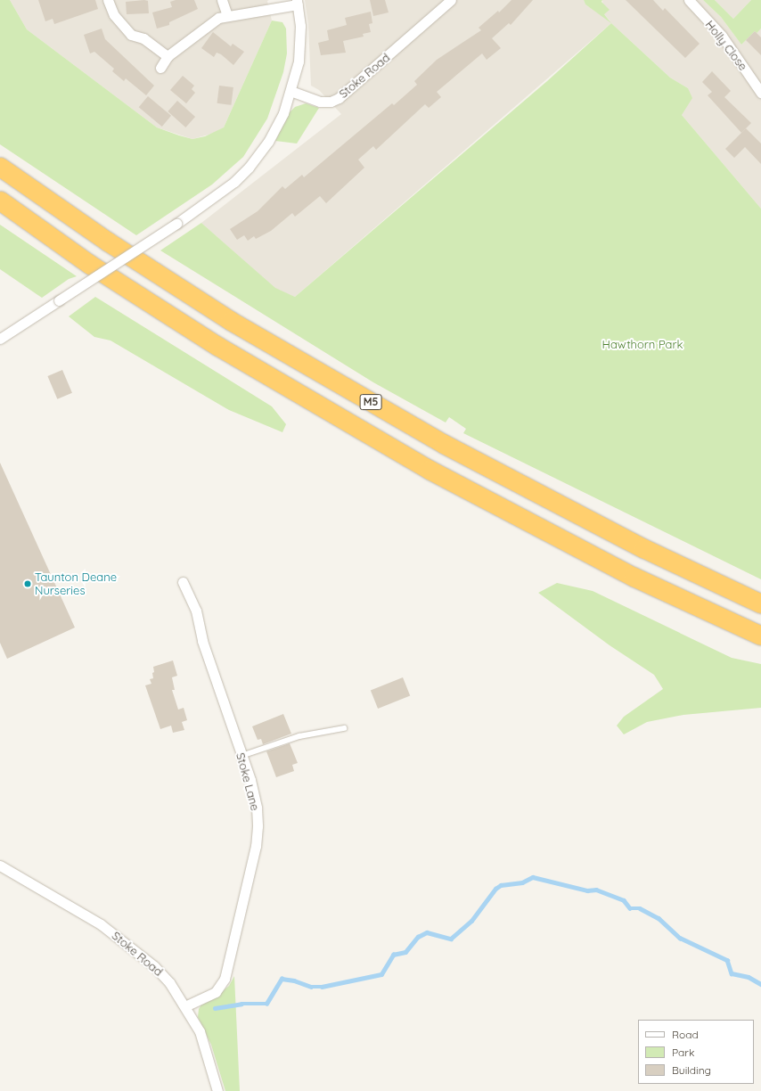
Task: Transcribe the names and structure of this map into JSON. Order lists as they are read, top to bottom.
{
  "streets": {
    "highway": ["M5"],
    "street": ["Holly Close", "Stoke Road", "Stoke Lane"]
  },
  "crossings": [
    ["Stoke Road", "Stoke Lane"]
  ],
  "parks": ["Hawthorn Park"],
  "places": ["Taunton Deane Nurseries"],
  "legend": ["Road", "Park", "Building"]
}
